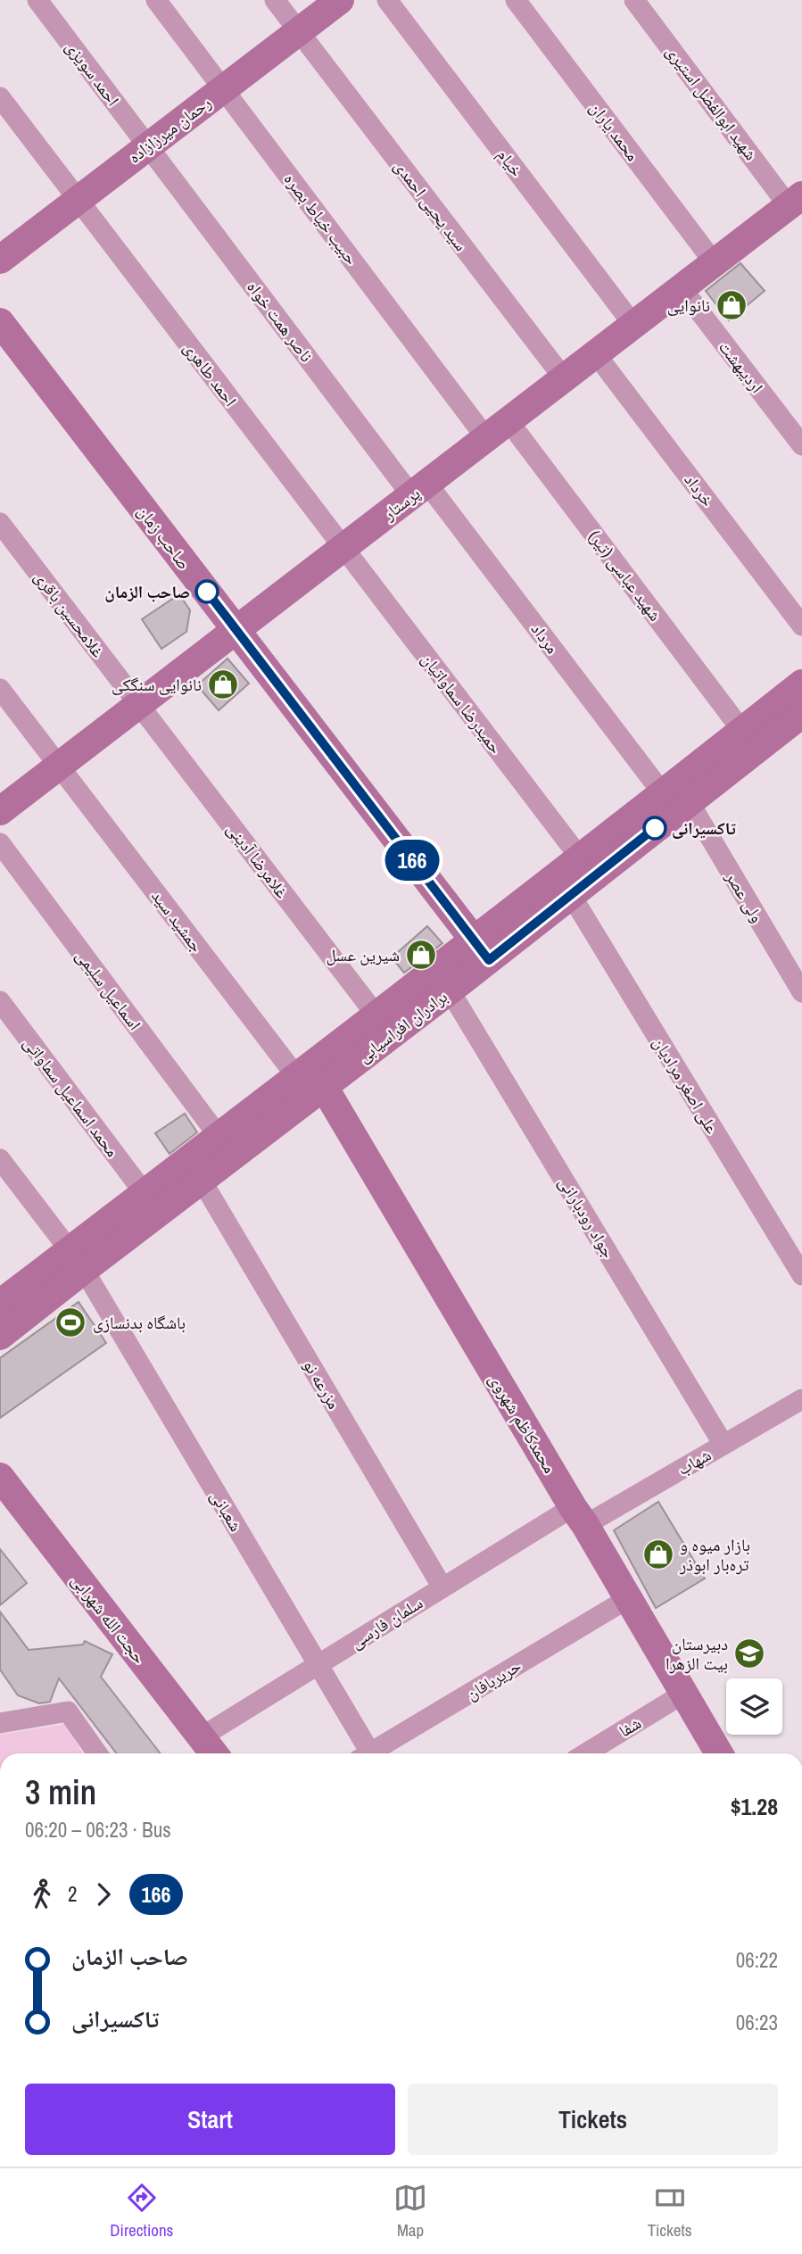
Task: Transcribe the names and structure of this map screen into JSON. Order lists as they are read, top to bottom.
{
  "streets": {
    "street": [
      "احمد سویزی",
      "شهید ابوالفضل استیری",
      "رحمان میرزازاده",
      "محمد یاران",
      "خیام",
      "سید یحیی احمدی",
      "حبیب خیاط بصره",
      "ناصر همت خواه",
      "اردیبهشت",
      "احمد طاهری",
      "خرداد",
      "پرستار",
      "صاحب زمان",
      "شهید عباسی (تیر)",
      "غلامحسین باقری",
      "مرداد",
      "حمیدرضا سماواتیان",
      "غلامرضا آدینی",
      "ولی عصر",
      "جمشید سید",
      "اسماعیل سلیمی",
      "برادران افراسیابی",
      "علی اصغر مرادیان",
      "محمد اسماعیل سماواتی",
      "جواد رودبارانی",
      "مزرعه نو",
      "محمدکاظم شهروی",
      "شهاب",
      "شعبانی",
      "حجت الله شهرابی",
      "سلمان فارسی",
      "حریربافان",
      "شفا"
    ]
  },
  "crossings": [
    ["احمد سویزی", "رحمان میرزازاده"],
    ["احمد سویزی", "ناصر همت خواه"],
    ["شهید ابوالفضل استیری", "پرستار"],
    ["رحمان میرزازاده", "سید یحیی احمدی"],
    ["رحمان میرزازاده", "حبیب خیاط بصره"],
    ["رحمان میرزازاده", "ناصر همت خواه"],
    ["رحمان میرزازاده", "احمد طاهری"],
    ["محمد یاران", "پرستار"],
    ["خیام", "پرستار"],
    ["سید یحیی احمدی", "پرستار"],
    ["حبیب خیاط بصره", "پرستار"],
    ["حبیب خیاط بصره", "شهید عباسی (تیر)"],
    ["ناصر همت خواه", "پرستار"],
    ["ناصر همت خواه", "مرداد"],
    ["اردیبهشت", "پرستار"],
    ["احمد طاهری", "پرستار"],
    ["احمد طاهری", "حمیدرضا سماواتیان"],
    ["خرداد", "پرستار"],
    ["پرستار", "صاحب زمان"],
    ["پرستار", "شهید عباسی (تیر)"],
    ["پرستار", "غلامحسین باقری"],
    ["پرستار", "مرداد"],
    ["پرستار", "حمیدرضا سماواتیان"],
    ["پرستار", "غلامرضا آدینی"],
    ["پرستار", "جمشید سید"],
    ["صاحب زمان", "برادران افراسیابی"],
    ["شهید عباسی (تیر)", "برادران افراسیابی"],
    ["غلامحسین باقری", "غلامرضا آدینی"],
    ["مرداد", "ولی عصر"],
    ["مرداد", "برادران افراسیابی"],
    ["حمیدرضا سماواتیان", "برادران افراسیابی"],
    ["غلامرضا آدینی", "برادران افراسیابی"],
    ["ولی عصر", "برادران افراسیابی"],
    ["جمشید سید", "برادران افراسیابی"],
    ["اسماعیل سلیمی", "برادران افراسیابی"],
    ["برادران افراسیابی", "علی اصغر مرادیان"],
    ["برادران افراسیابی", "محمد اسماعیل سماواتی"],
    ["برادران افراسیابی", "جواد رودبارانی"],
    ["برادران افراسیابی", "مزرعه نو"],
    ["برادران افراسیابی", "محمدکاظم شهروی"],
    ["برادران افراسیابی", "شعبانی"],
    ["جواد رودبارانی", "شهاب"],
    ["مزرعه نو", "سلمان فارسی"],
    ["محمدکاظم شهروی", "شهاب"],
    ["محمدکاظم شهروی", "سلمان فارسی"],
    ["محمدکاظم شهروی", "حریربافان"],
    ["محمدکاظم شهروی", "شفا"],
    ["شهاب", "سلمان فارسی"],
    ["شعبانی", "سلمان فارسی"],
    ["حجت الله شهرابی", "سلمان فارسی"]
  ],
  "places": {
    "shop": [
      "نانوایی",
      "نانوایی سنگکی",
      "شیرین عسل",
      "بازار میوه و تره‌بار ابوذر"
    ],
    "other": ["صاحب الزمان", "تاکسیرانی"],
    "sports": ["باشگاه بدنسازی"],
    "school or university": ["دبیرستان بیت الزهرا"]
  },
  "lines": ["bus line 166"],
  "page": {
    "on_map": "166",
    "heading": ["3 min", "06:20 – 06:23 · Bus", "$1.28"],
    "legs": ["2", "166"],
    "list": [
      {
        "name": "صاحب الزمان",
        "value": "06:22"
      },
      {
        "name": "تاکسیرانی",
        "value": "06:23"
      }
    ],
    "buttons": ["Start", "Tickets"],
    "tabs": ["Directions", "Map", "Tickets"]
  }
}
